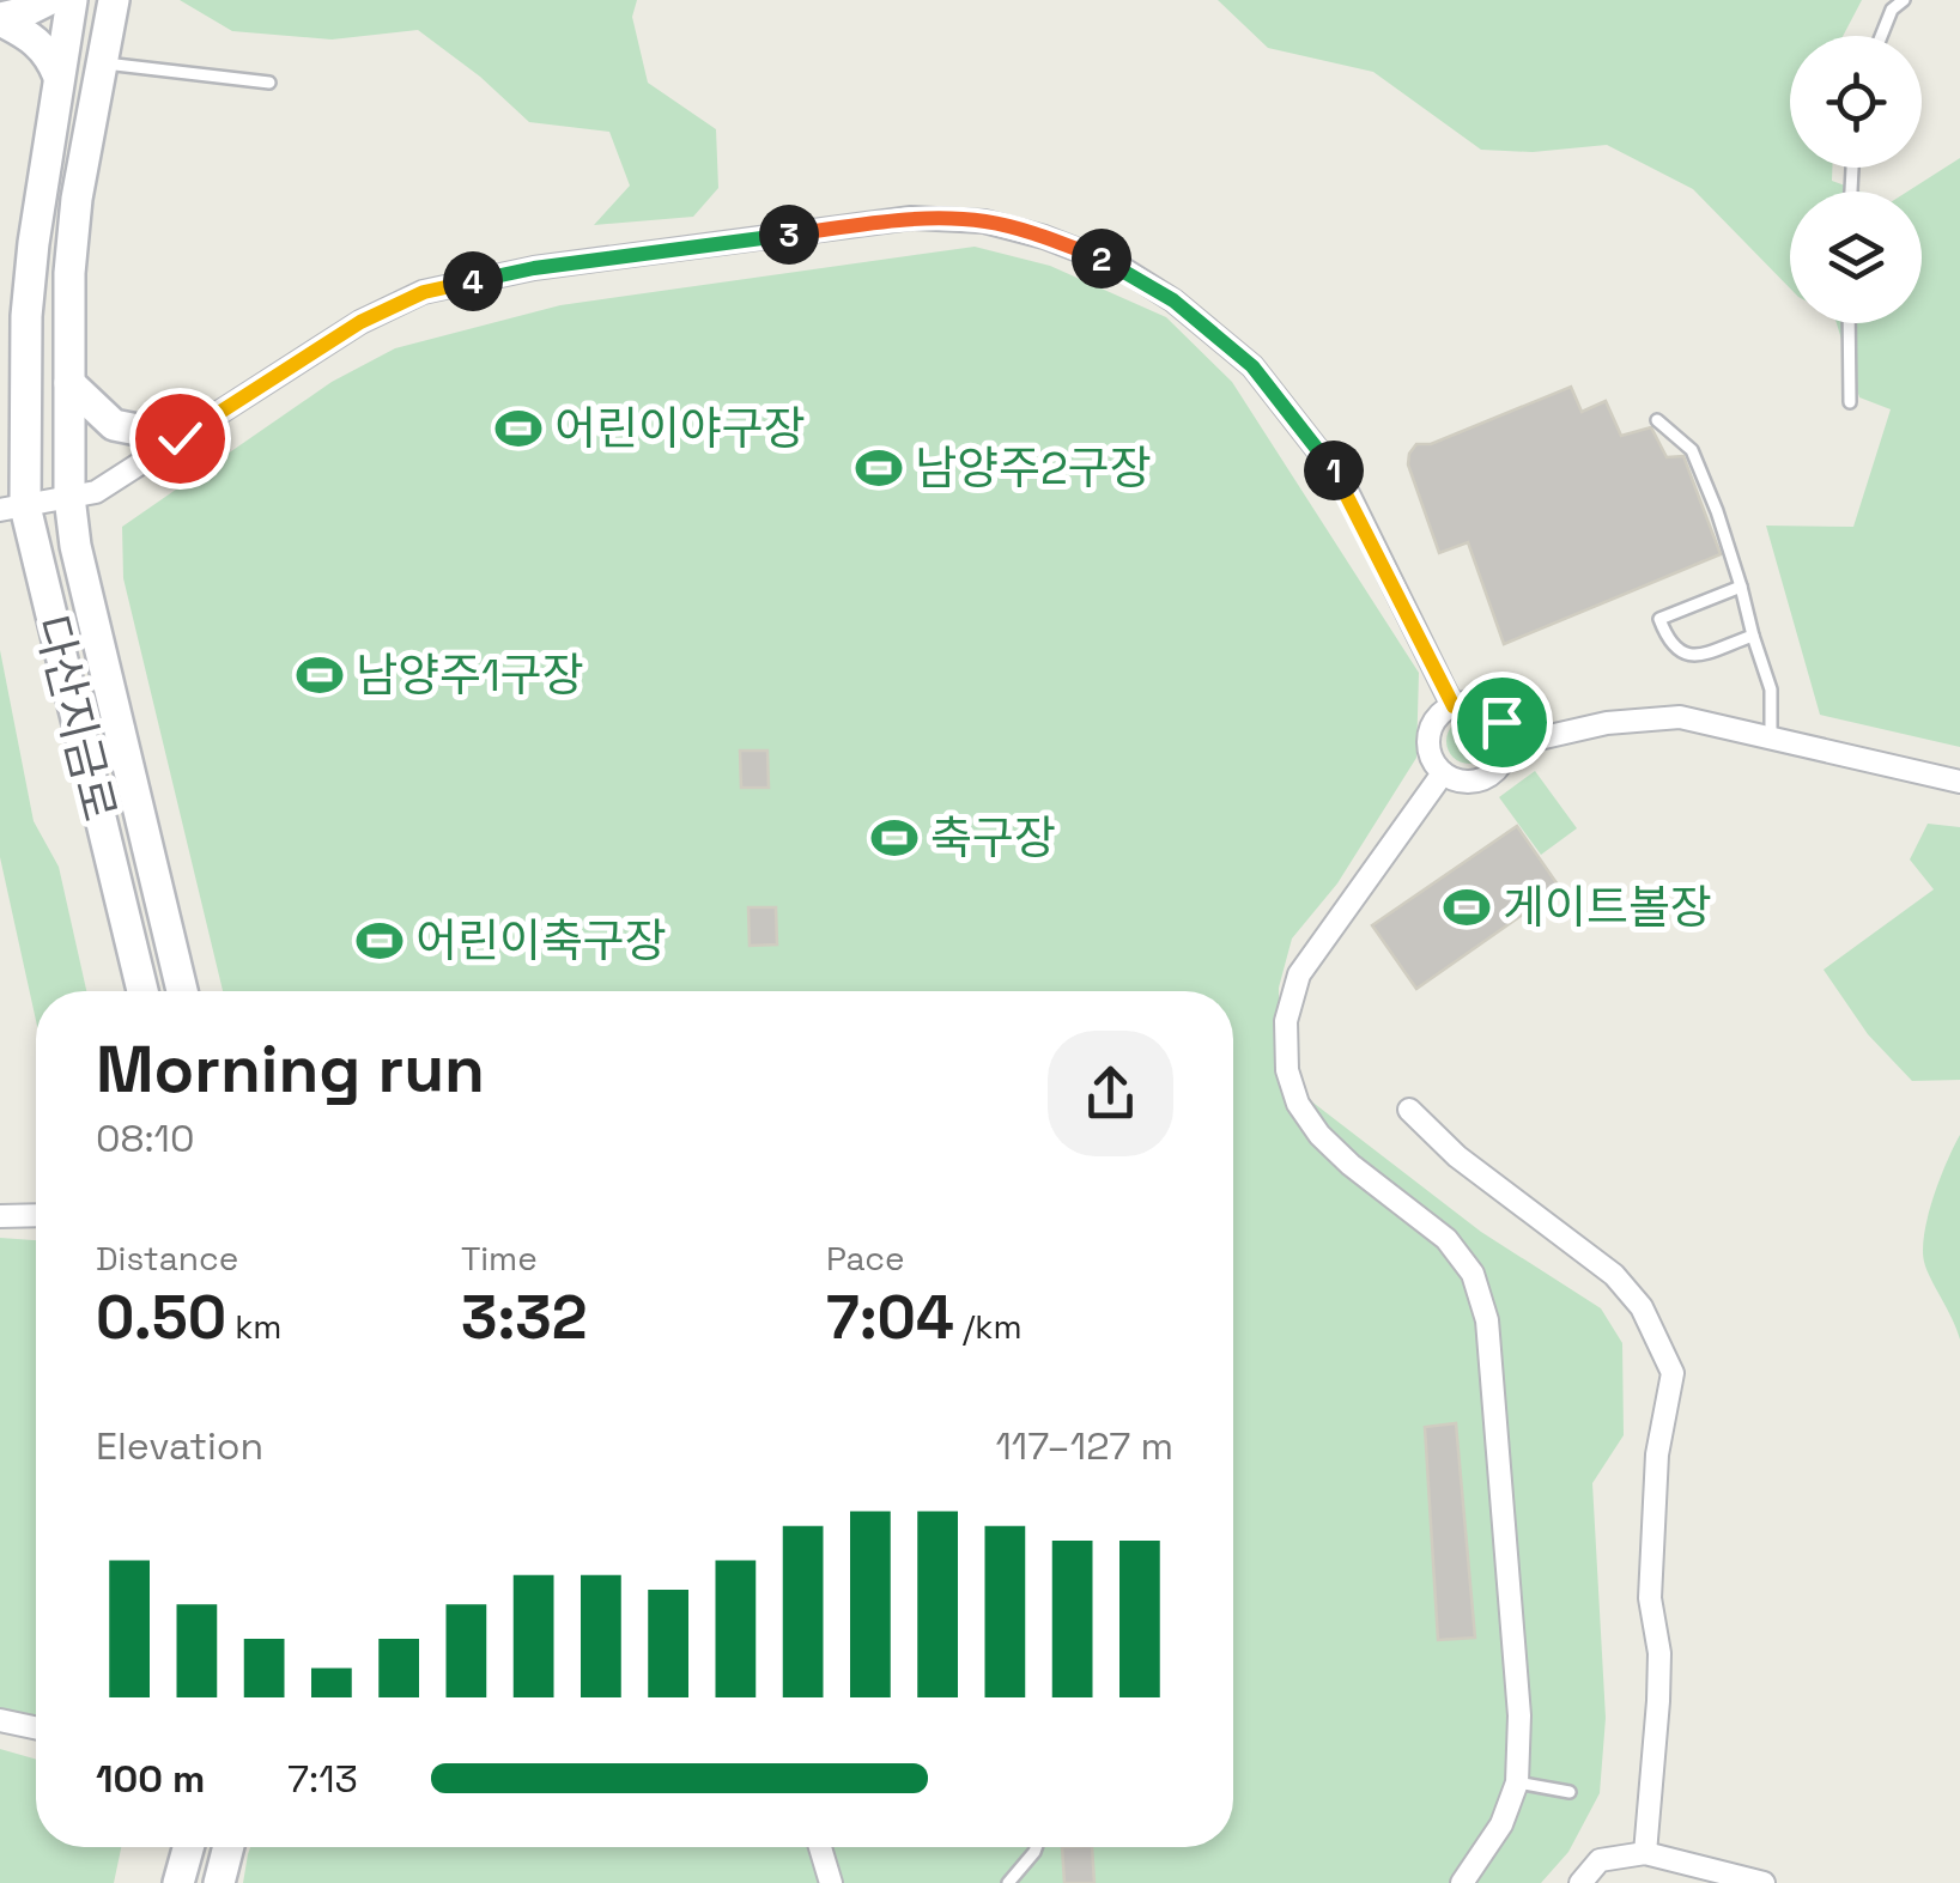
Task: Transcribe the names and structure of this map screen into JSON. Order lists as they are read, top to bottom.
{
  "streets": {
    "street": ["다산지금로"]
  },
  "places": {
    "sports": [
      "어린이야구장",
      "남양주2구장",
      "남양주1구장",
      "축구장",
      "게이트볼장",
      "어린이축구장"
    ]
  },
  "page": {
    "pins": [
      "3",
      "2",
      "4",
      "1"
    ],
    "heading": ["Morning run", "08:10"],
    "stats": [
      ["Distance", "0.50 km"],
      ["Time", "3:32"],
      ["Pace", "7:04 /km"]
    ],
    "chart": ["Elevation", "117–127 m"],
    "list": [
      {
        "name": "100 m",
        "note": "7:13"
      }
    ]
  }
}
